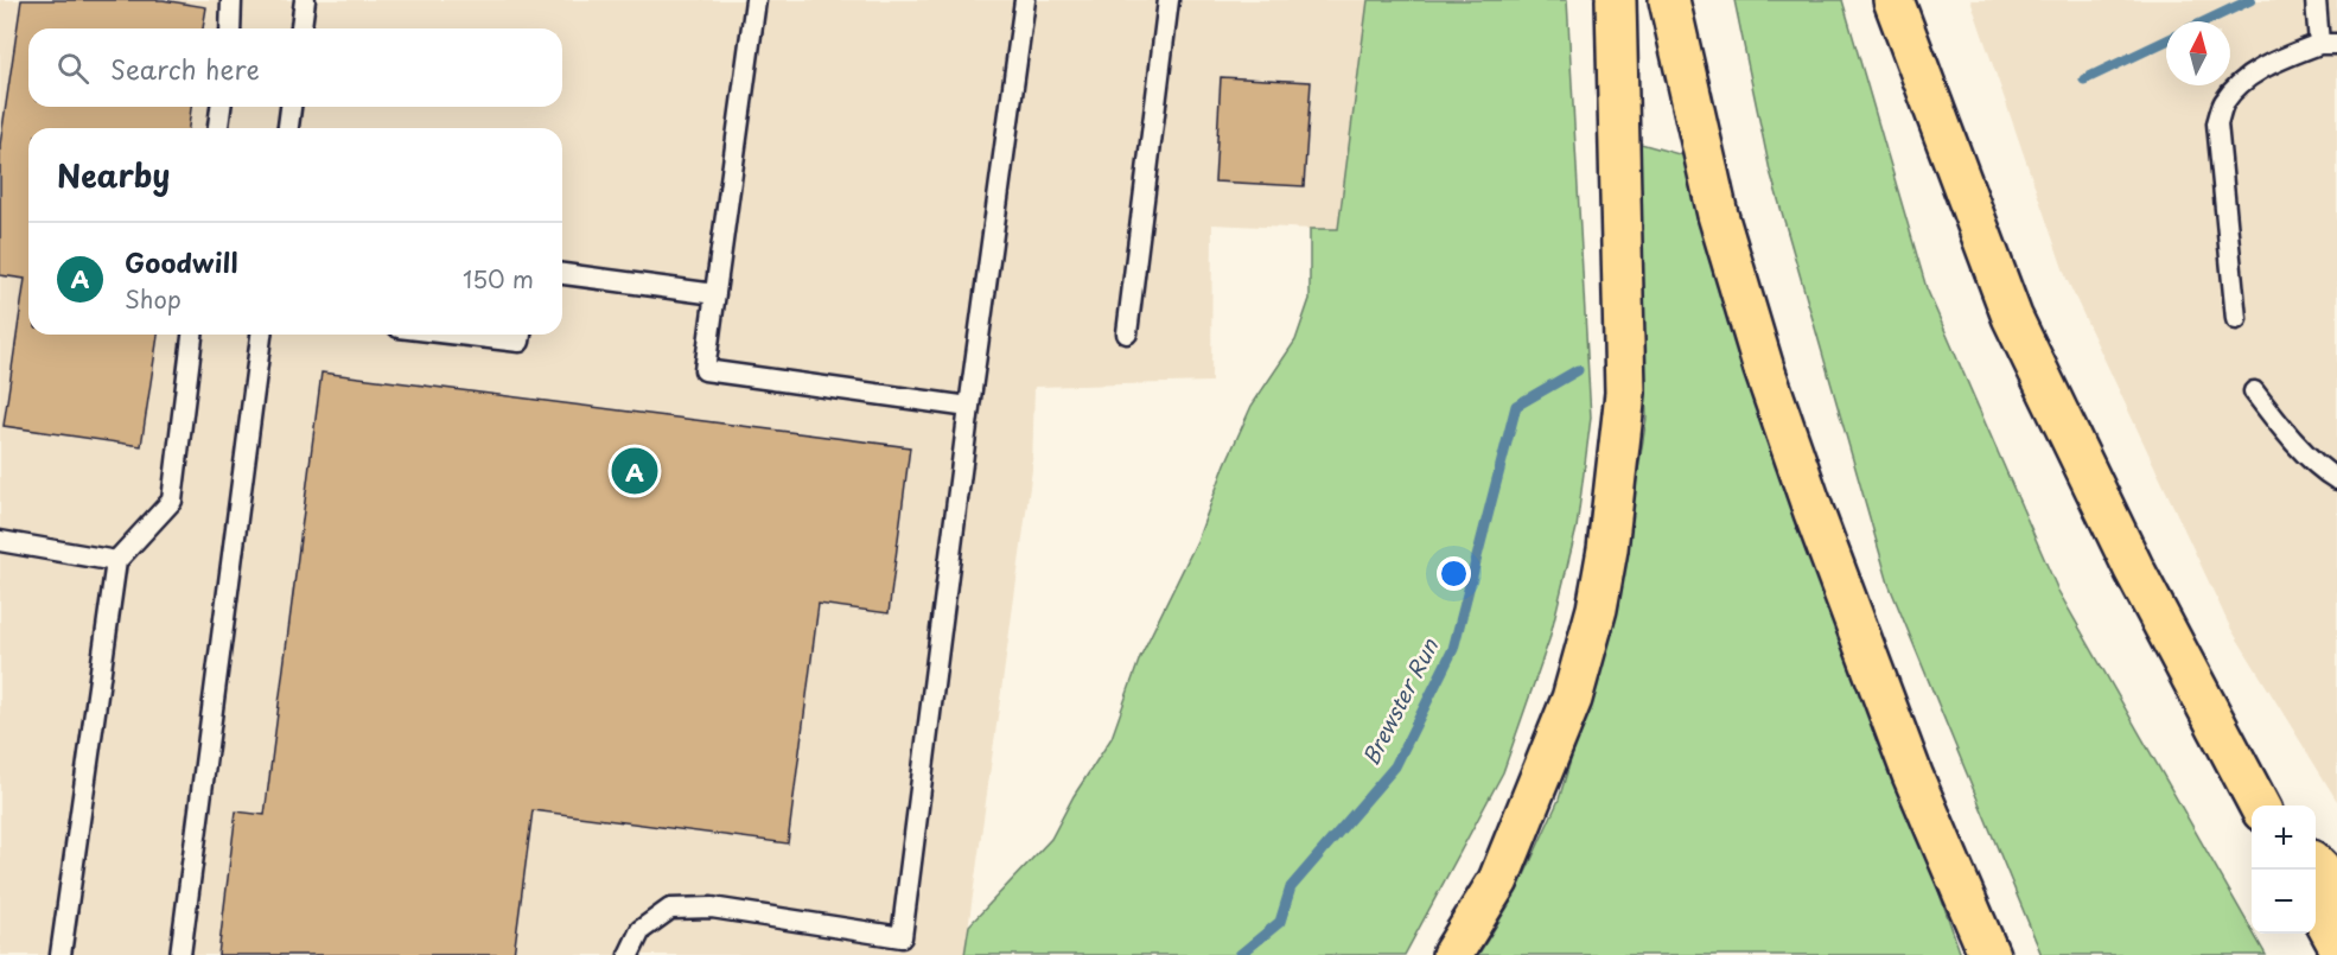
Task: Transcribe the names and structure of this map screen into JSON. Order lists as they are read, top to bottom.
{
  "water": ["Brewster Run"],
  "north": "top",
  "page": {
    "search": "Search here",
    "heading": "Nearby",
    "list": [
      {
        "mark": "A",
        "name": "Goodwill",
        "note": "Shop",
        "value": "150 m"
      }
    ],
    "pins": "A",
    "map_buttons": ["+", "−"]
  }
}
